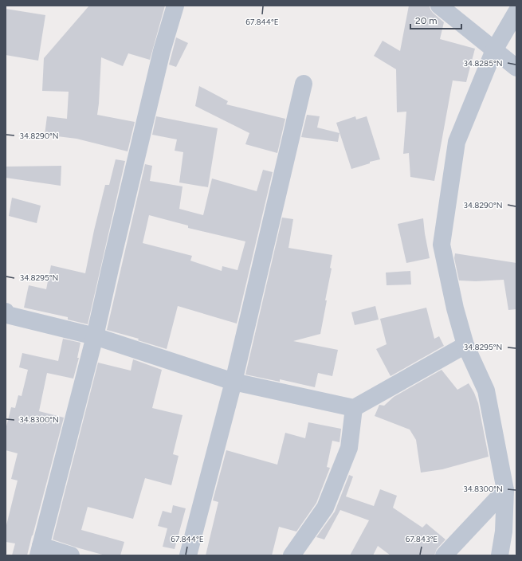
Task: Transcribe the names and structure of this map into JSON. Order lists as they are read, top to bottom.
{
  "scale_bar": "20 m",
  "coordinates": [
    "67.844°E",
    "34.8285°N",
    "34.8290°N",
    "34.8295°N",
    "34.8300°N",
    "67.843°E"
  ]
}
